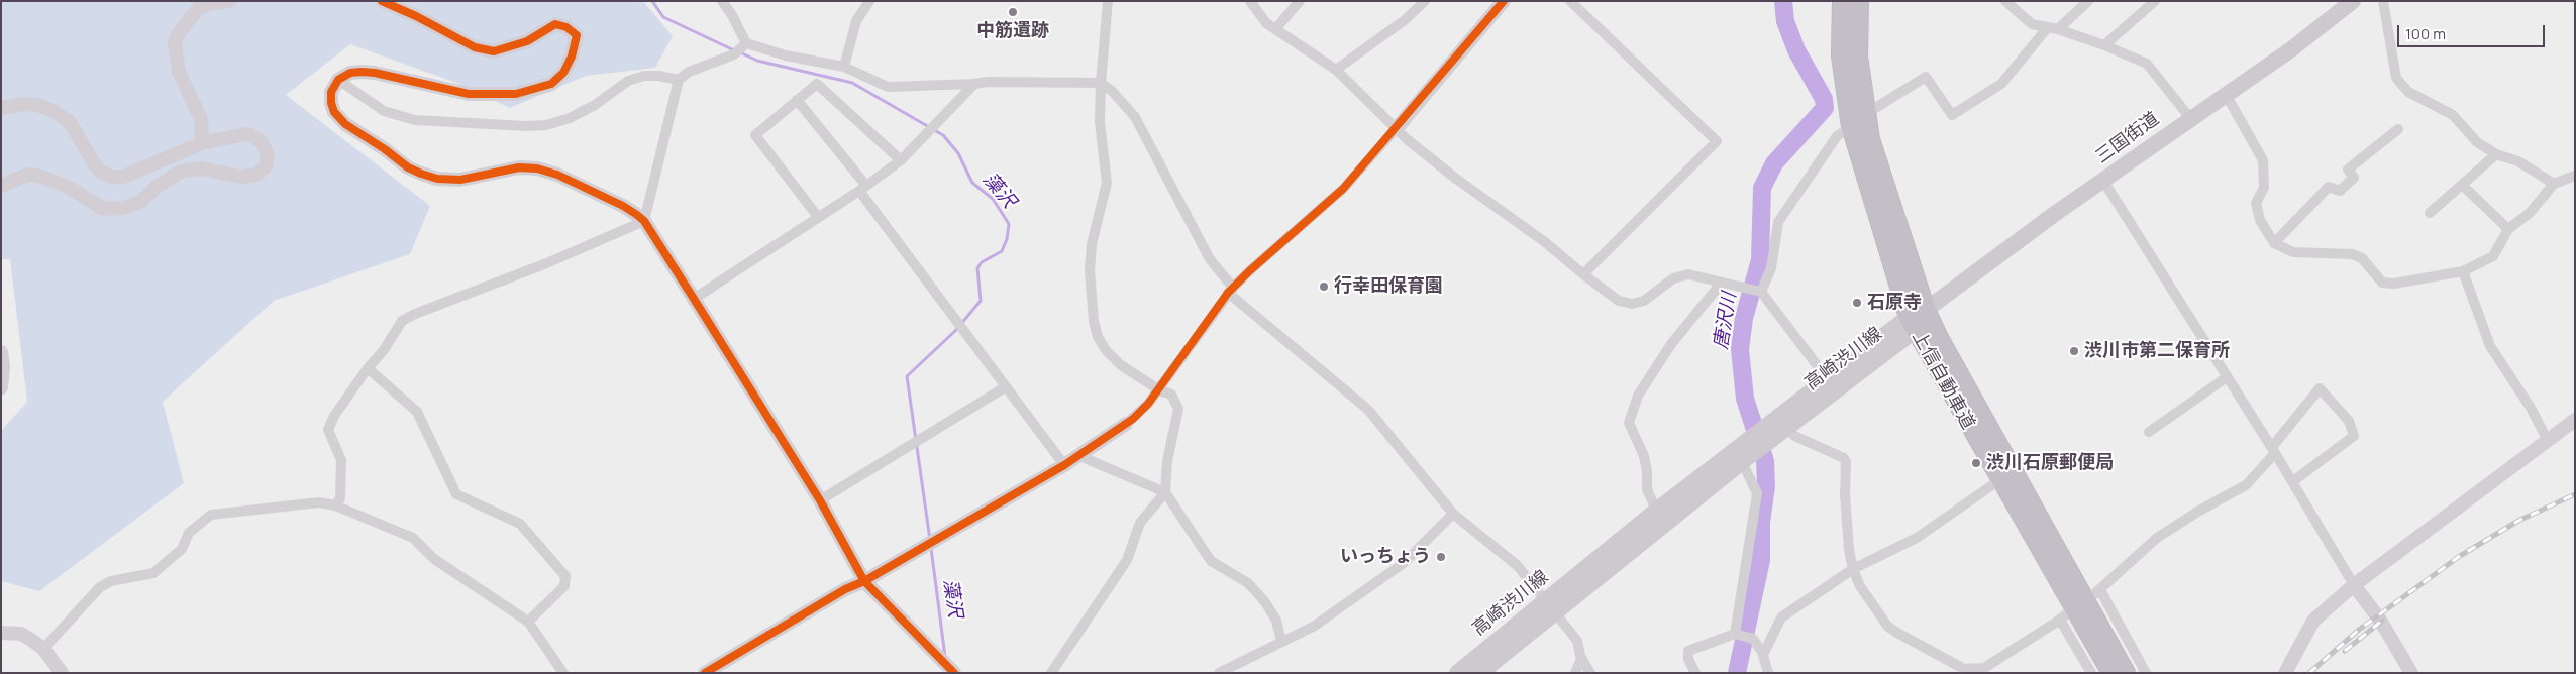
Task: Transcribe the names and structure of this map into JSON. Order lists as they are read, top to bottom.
{
  "streets": {
    "highway": ["上信自動車道"],
    "main road": ["三国街道", "高崎渋川線"]
  },
  "crossings": [
    ["三国街道", "高崎渋川線"],
    ["三国街道", "上信自動車道"],
    ["高崎渋川線", "上信自動車道"]
  ],
  "water": ["藻沢", "唐沢川"],
  "places": [
    "中筋遺跡",
    "行幸田保育園",
    "石原寺",
    "渋川市第二保育所",
    "渋川石原郵便局",
    "いっちょう"
  ],
  "scale_bar": "100 m"
}
